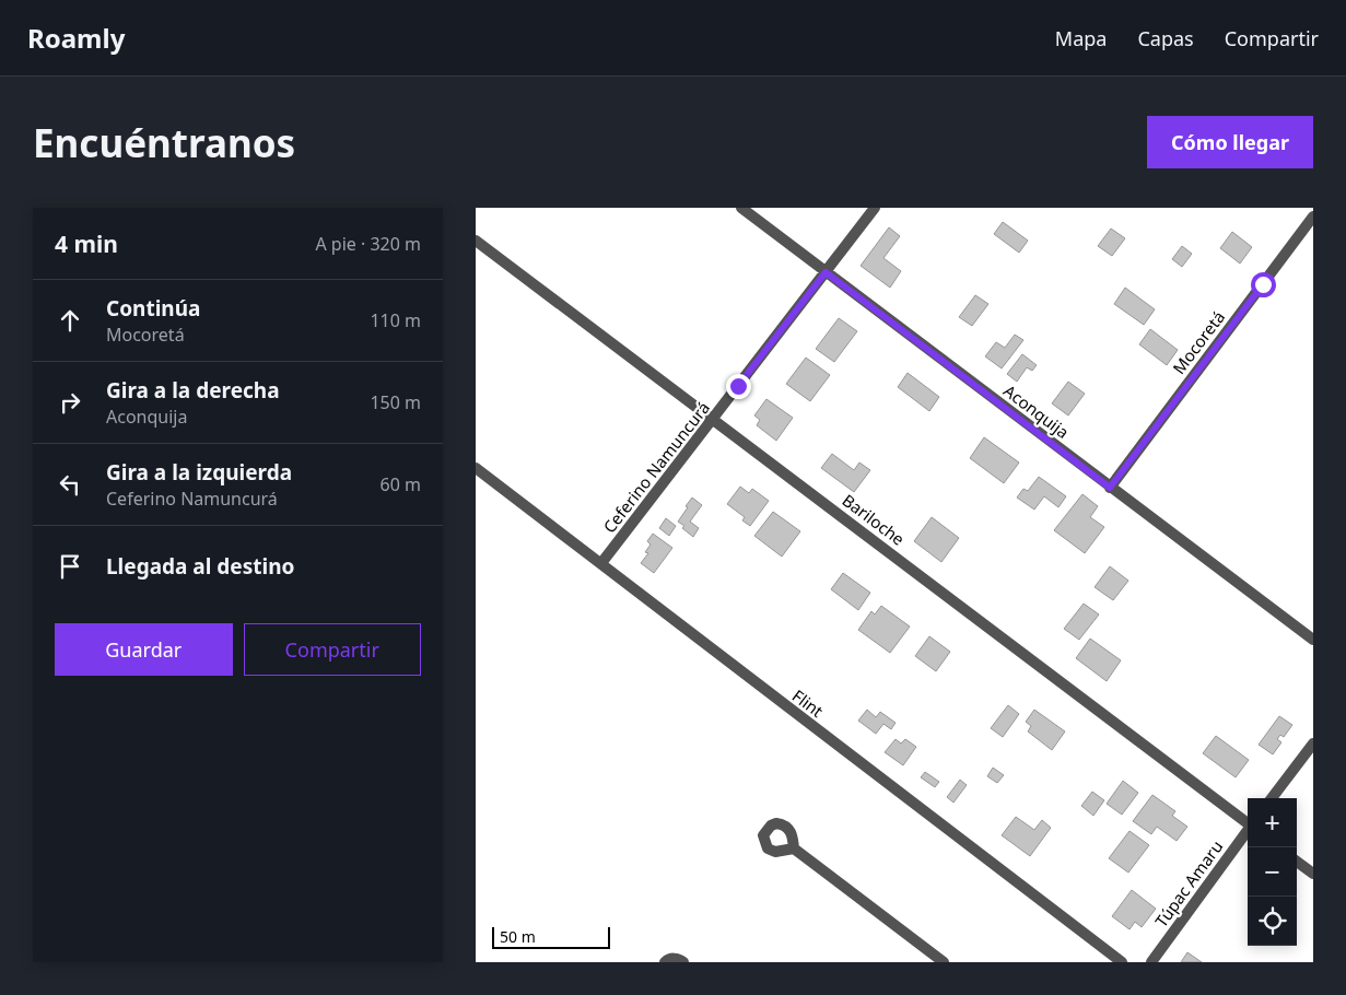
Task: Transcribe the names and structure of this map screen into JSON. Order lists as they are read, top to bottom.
{
  "streets": {
    "street": [
      "Mocoretá",
      "Aconquija",
      "Ceferino Namuncurá",
      "Bariloche",
      "Flint",
      "Túpac Amaru"
    ]
  },
  "crossings": [
    ["Mocoretá", "Aconquija"],
    ["Aconquija", "Ceferino Namuncurá"],
    ["Ceferino Namuncurá", "Bariloche"],
    ["Ceferino Namuncurá", "Flint"]
  ],
  "scale_bar": "50 m",
  "page": {
    "header": "Roamly",
    "nav": ["Mapa", "Capas", "Compartir"],
    "buttons": [
      "Cómo llegar",
      ["Guardar", "Compartir"]
    ],
    "title": "Encuéntranos",
    "heading": ["4 min", "A pie · 320 m"],
    "list": [
      ["Continúa", "Mocoretá", "110 m"],
      ["Gira a la derecha", "Aconquija", "150 m"],
      ["Gira a la izquierda", "Ceferino Namuncurá", "60 m"],
      "Llegada al destino"
    ],
    "map_buttons": ["+", "−"],
    "scale": "50 m"
  }
}
